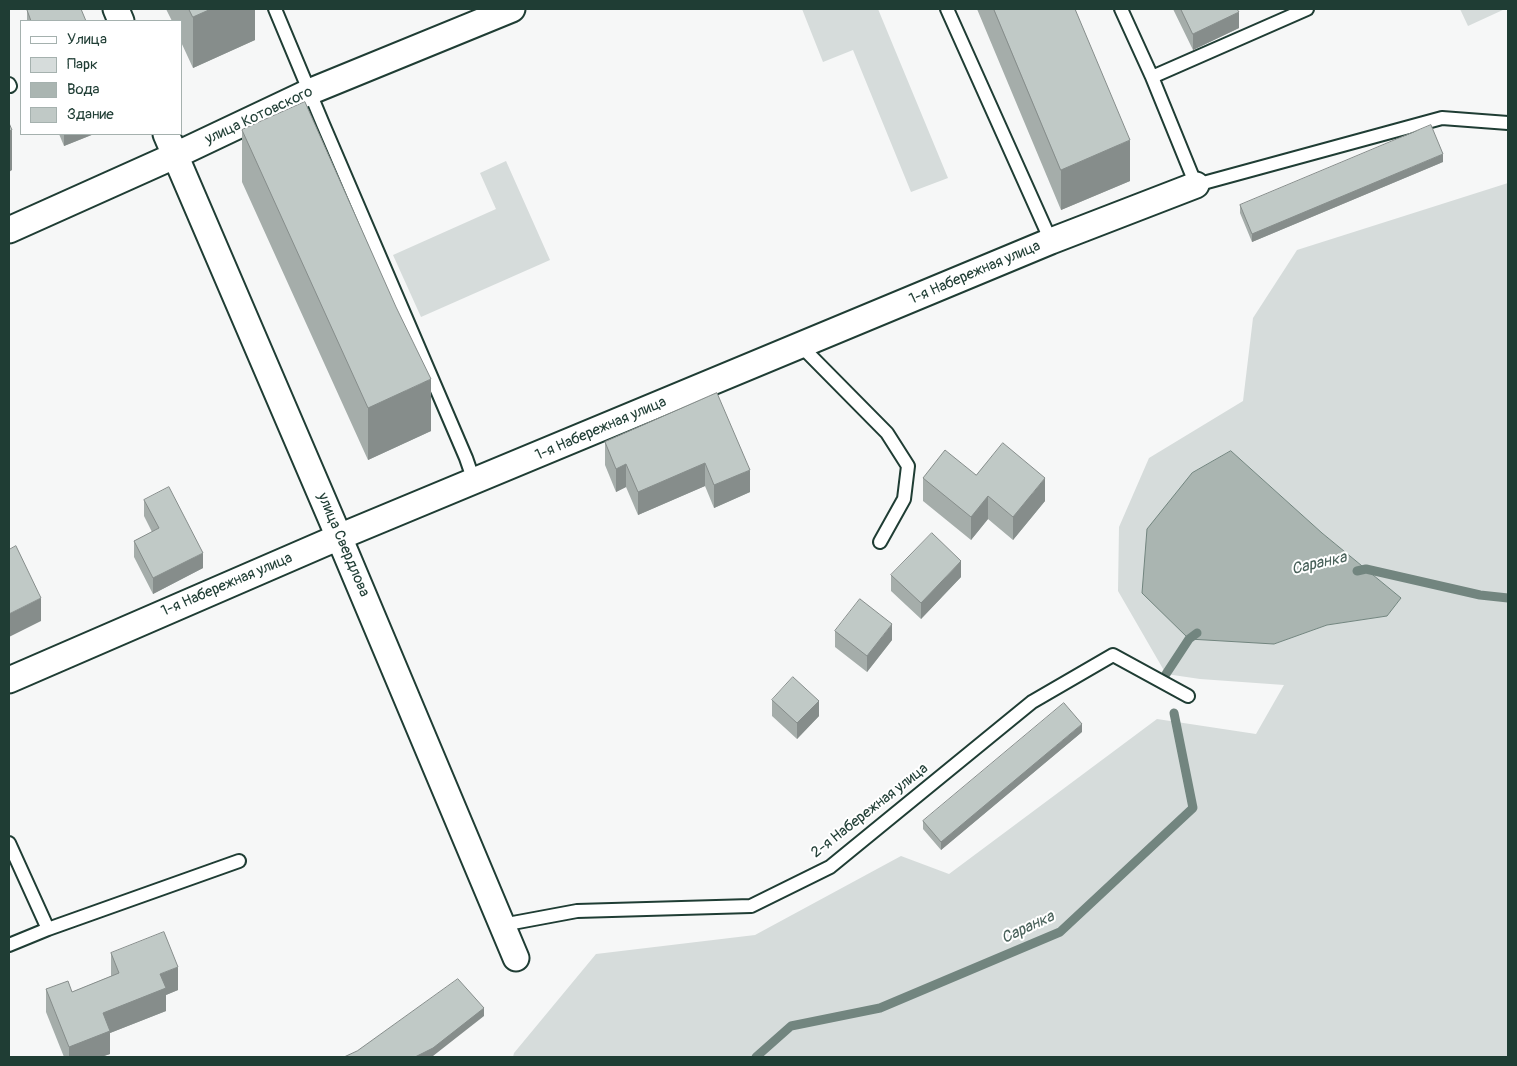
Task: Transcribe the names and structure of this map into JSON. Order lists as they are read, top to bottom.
{
  "streets": {
    "street": ["улица Котовского", "1-я Набережная улица", "улица Свердлова"],
    "lane": ["2-я Набережная улица"]
  },
  "crossings": [
    ["улица Котовского", "улица Свердлова"],
    ["1-я Набережная улица", "улица Свердлова"],
    ["улица Свердлова", "2-я Набережная улица"]
  ],
  "water": ["Саранка"],
  "legend": [
    "Улица",
    "Парк",
    "Вода",
    "Здание"
  ]
}
